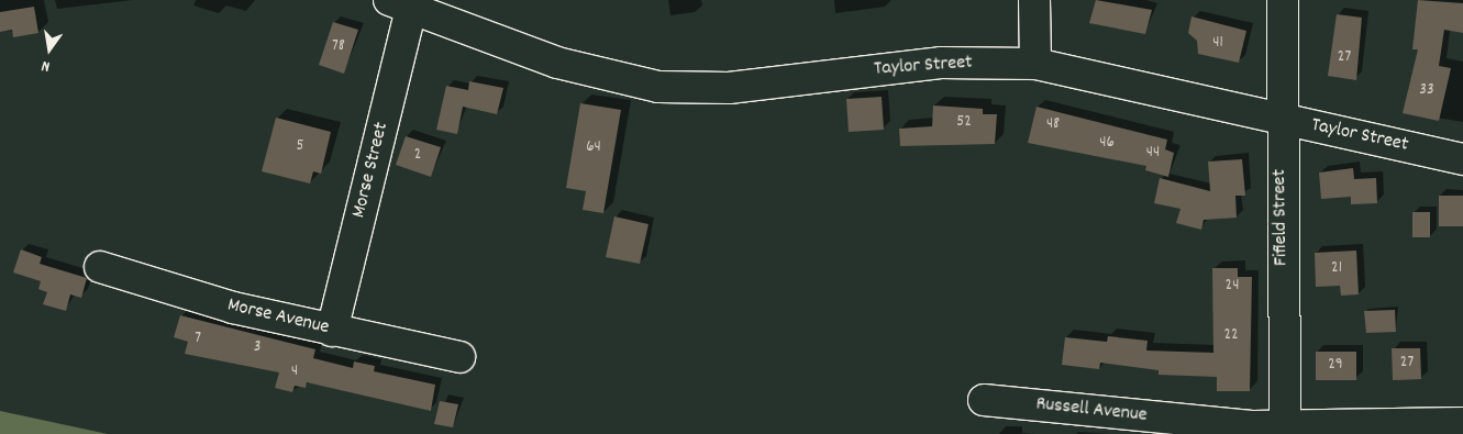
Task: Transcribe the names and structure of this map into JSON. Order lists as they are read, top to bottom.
{
  "streets": {
    "street": [
      "Taylor Street",
      "Morse Street",
      "Fifield Street",
      "Morse Avenue",
      "Russell Avenue"
    ]
  },
  "crossings": [
    ["Taylor Street", "Morse Street"],
    ["Taylor Street", "Fifield Street"],
    ["Morse Street", "Morse Avenue"],
    ["Fifield Street", "Russell Avenue"]
  ],
  "house_numbers": [
    "41",
    "78",
    "27",
    "33",
    "52",
    "48",
    "46",
    "5",
    "64",
    "44",
    "2",
    "21",
    "24",
    "22",
    "7",
    "3",
    "27",
    "29",
    "4"
  ],
  "north": "bottom"
}
